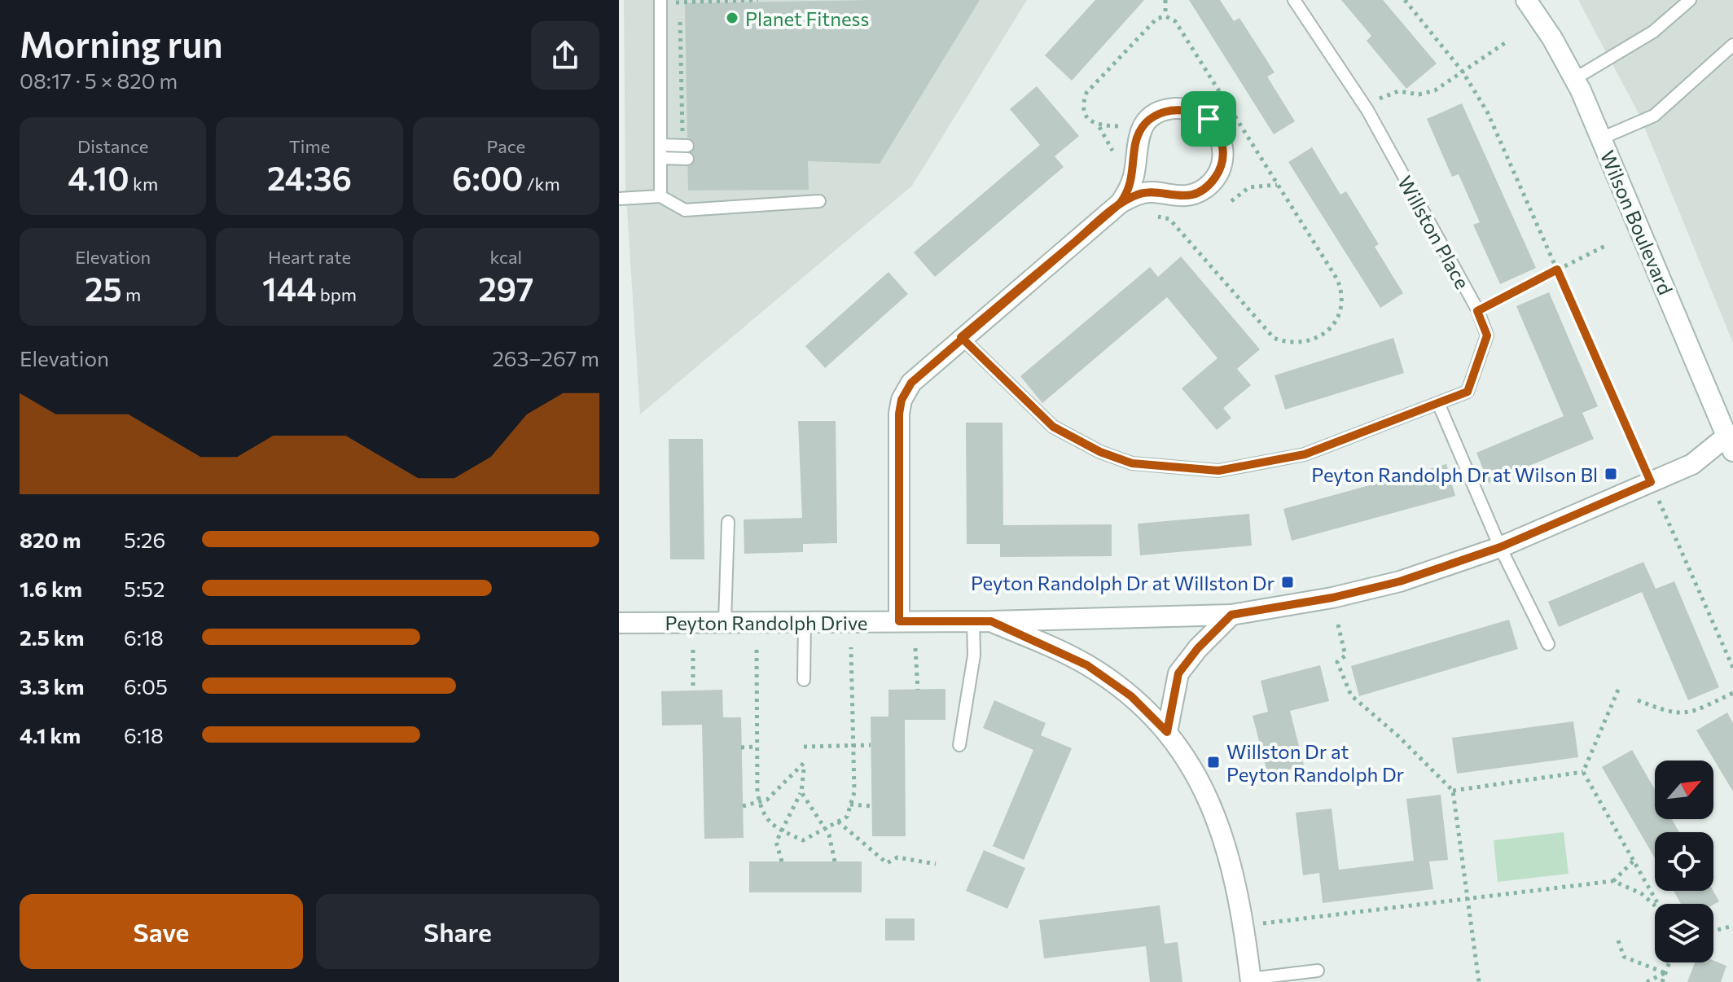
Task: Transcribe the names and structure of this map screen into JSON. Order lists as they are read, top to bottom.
{
  "streets": {
    "street": ["Wilson Boulevard", "Peyton Randolph Drive"],
    "lane": ["Willston Place"]
  },
  "places": {
    "other": ["Planet Fitness"],
    "transit": ["Peyton Randolph Dr at Wilson Bl", "Peyton Randolph Dr at Willston Dr", "Willston Dr at Peyton Randolph Dr"]
  },
  "north": "top right",
  "page": {
    "heading": ["Morning run", "08:17 · 5 × 820 m"],
    "stats": [
      ["Distance", "4.10 km"],
      ["Time", "24:36"],
      ["Pace", "6:00 /km"],
      ["Elevation", "25 m"],
      ["Heart rate", "144 bpm"],
      ["kcal", "297"]
    ],
    "chart": ["Elevation", "263–267 m"],
    "list": [
      {
        "name": "820 m",
        "note": "5:26"
      },
      {
        "name": "1.6 km",
        "note": "5:52"
      },
      {
        "name": "2.5 km",
        "note": "6:18"
      },
      {
        "name": "3.3 km",
        "note": "6:05"
      },
      {
        "name": "4.1 km",
        "note": "6:18"
      }
    ],
    "buttons": ["Save", "Share"]
  }
}
